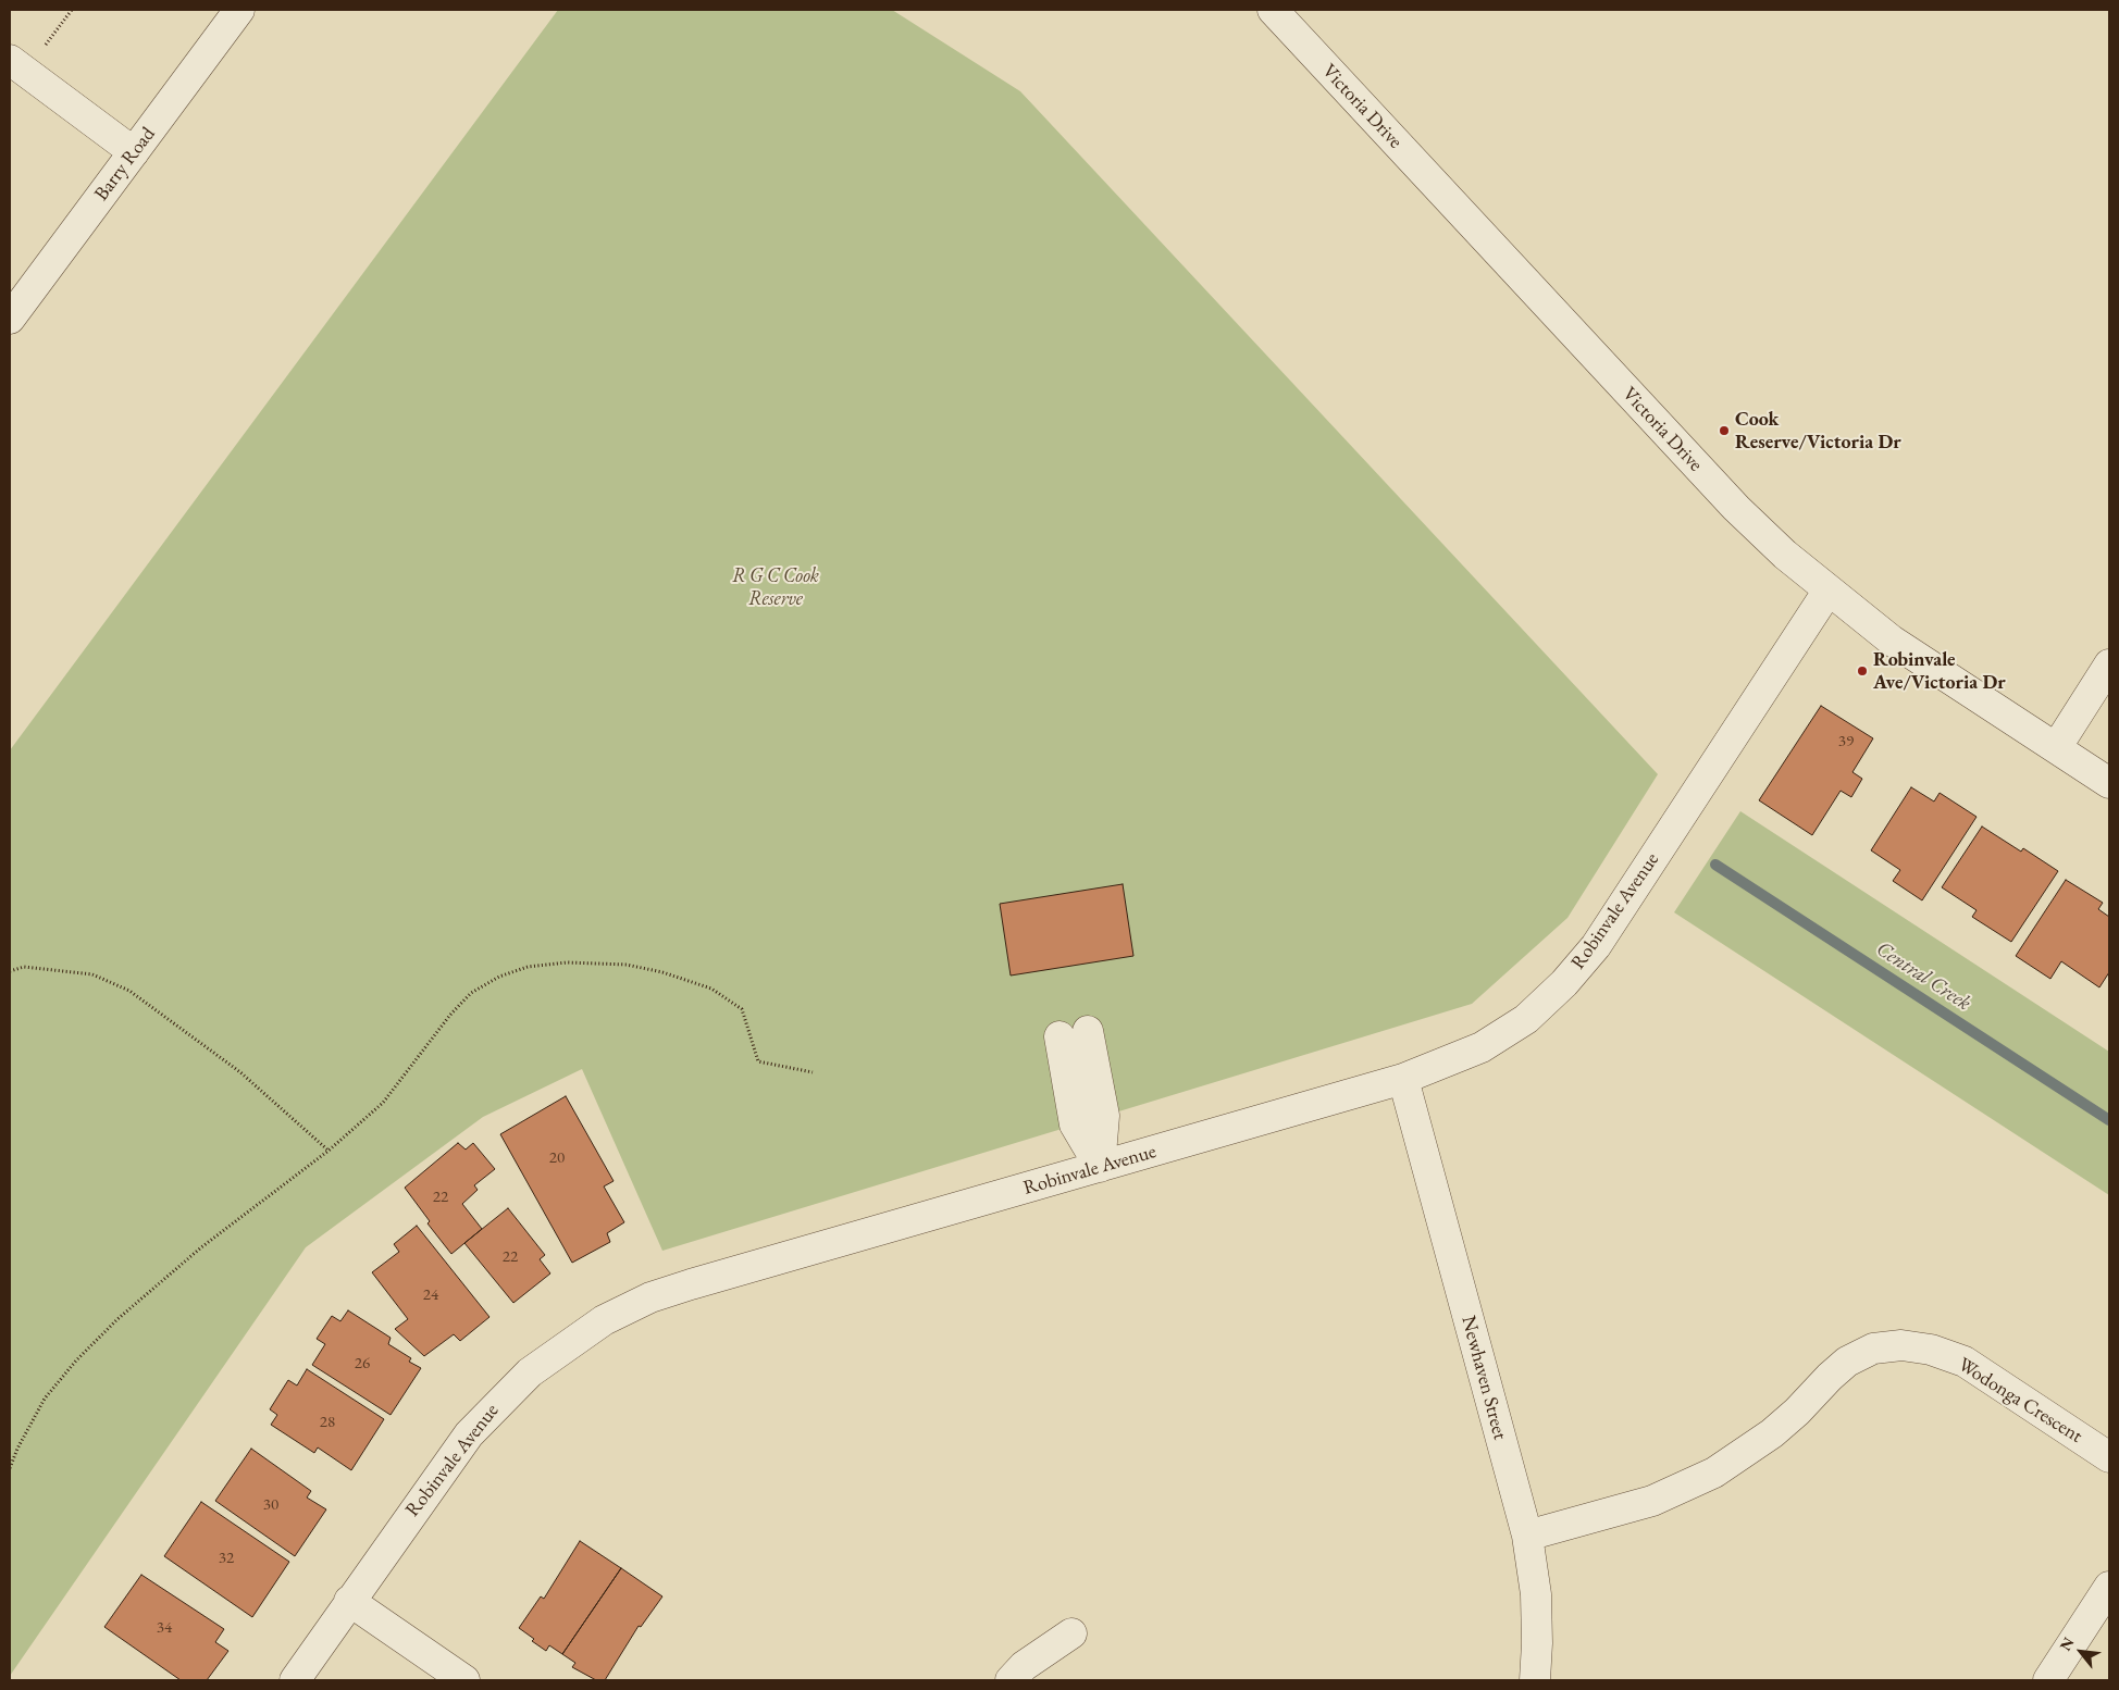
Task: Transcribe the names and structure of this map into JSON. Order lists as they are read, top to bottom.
{
  "streets": {
    "street": [
      "Victoria Drive",
      "Barry Road",
      "Robinvale Avenue",
      "Newhaven Street",
      "Wodonga Crescent"
    ]
  },
  "crossings": [
    ["Victoria Drive", "Robinvale Avenue"],
    ["Robinvale Avenue", "Newhaven Street"],
    ["Newhaven Street", "Wodonga Crescent"]
  ],
  "water": ["Central Creek"],
  "parks": ["R G C Cook Reserve"],
  "places": ["Cook Reserve/Victoria Dr", "Robinvale Ave/Victoria Dr"],
  "house_numbers": [
    "39",
    "20",
    "22",
    "22",
    "24",
    "26",
    "28",
    "30",
    "32",
    "34"
  ],
  "north": "top left"
}
